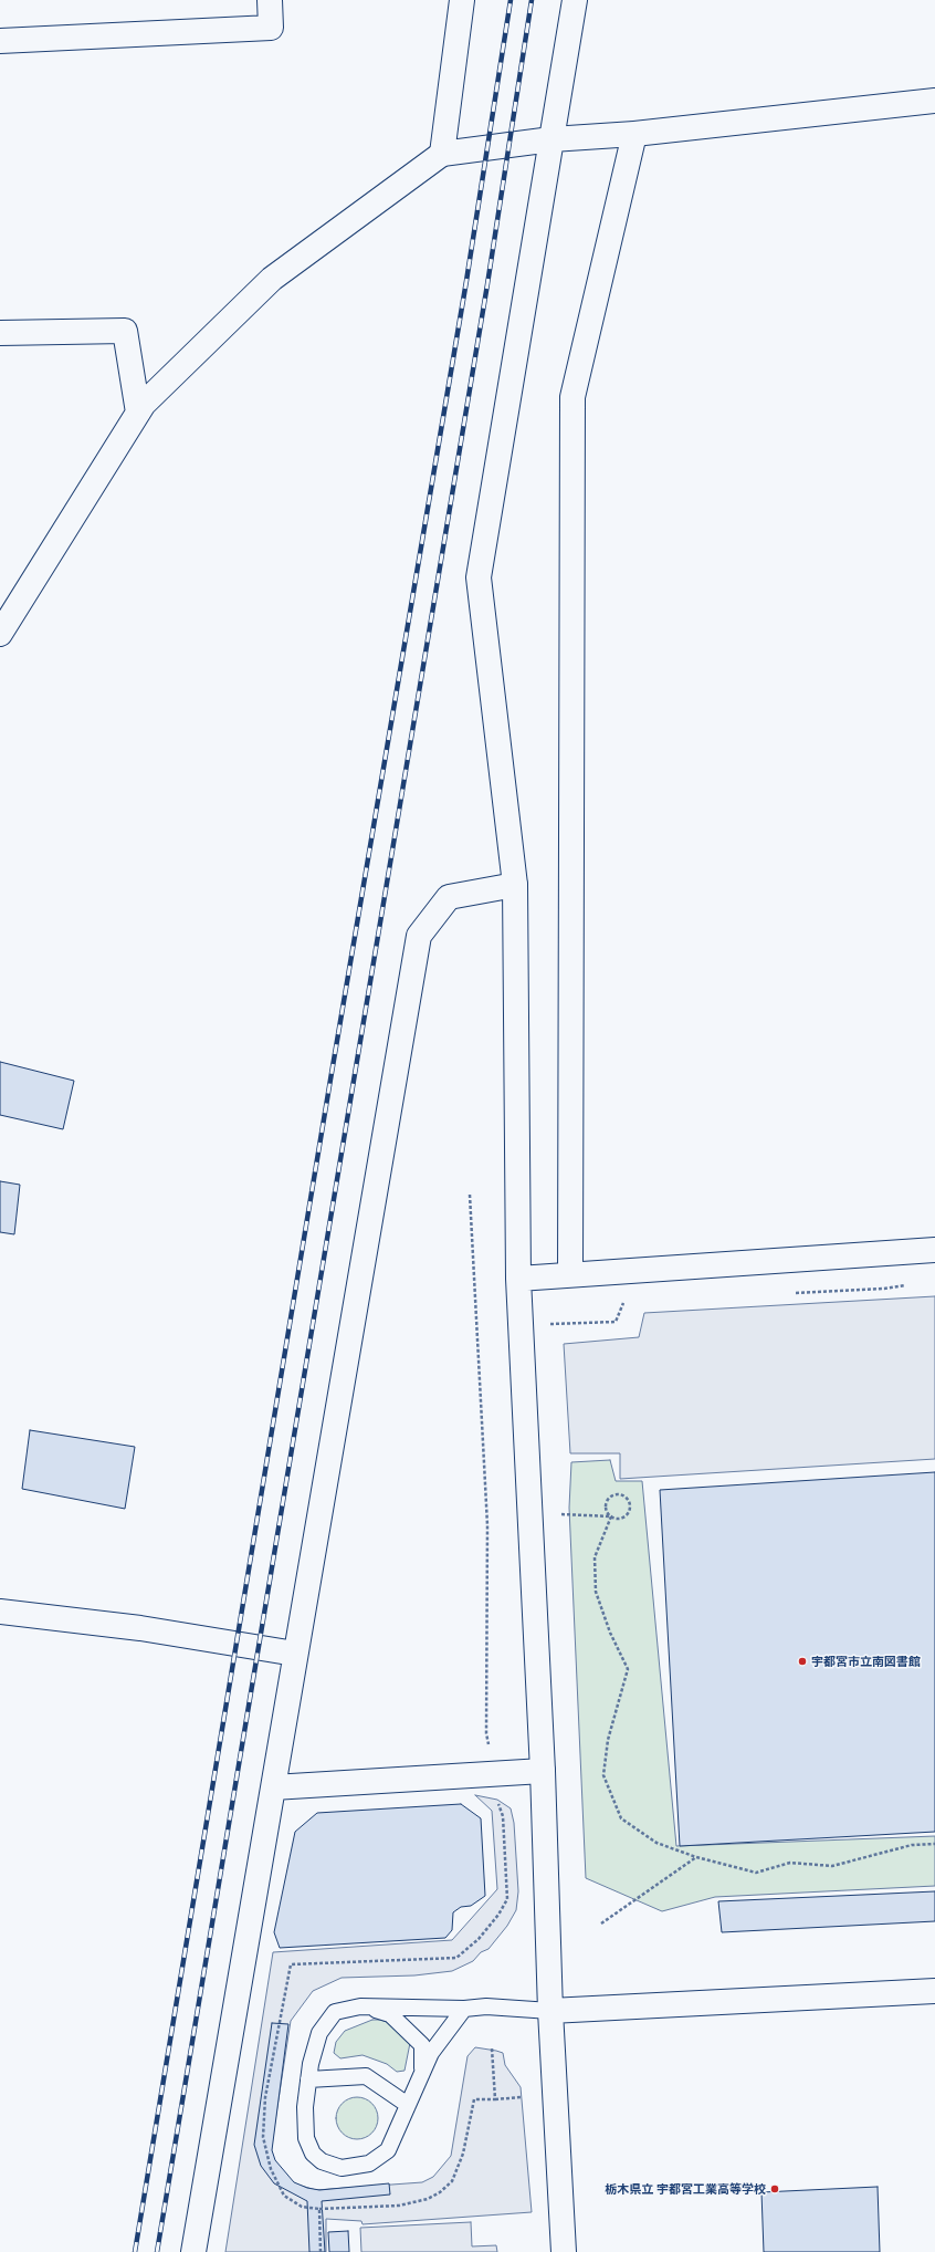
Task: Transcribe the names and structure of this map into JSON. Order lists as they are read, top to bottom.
{
  "places": ["宇都宮市立南図書館", "栃木県立 宇都宮工業高等学校"]
}
